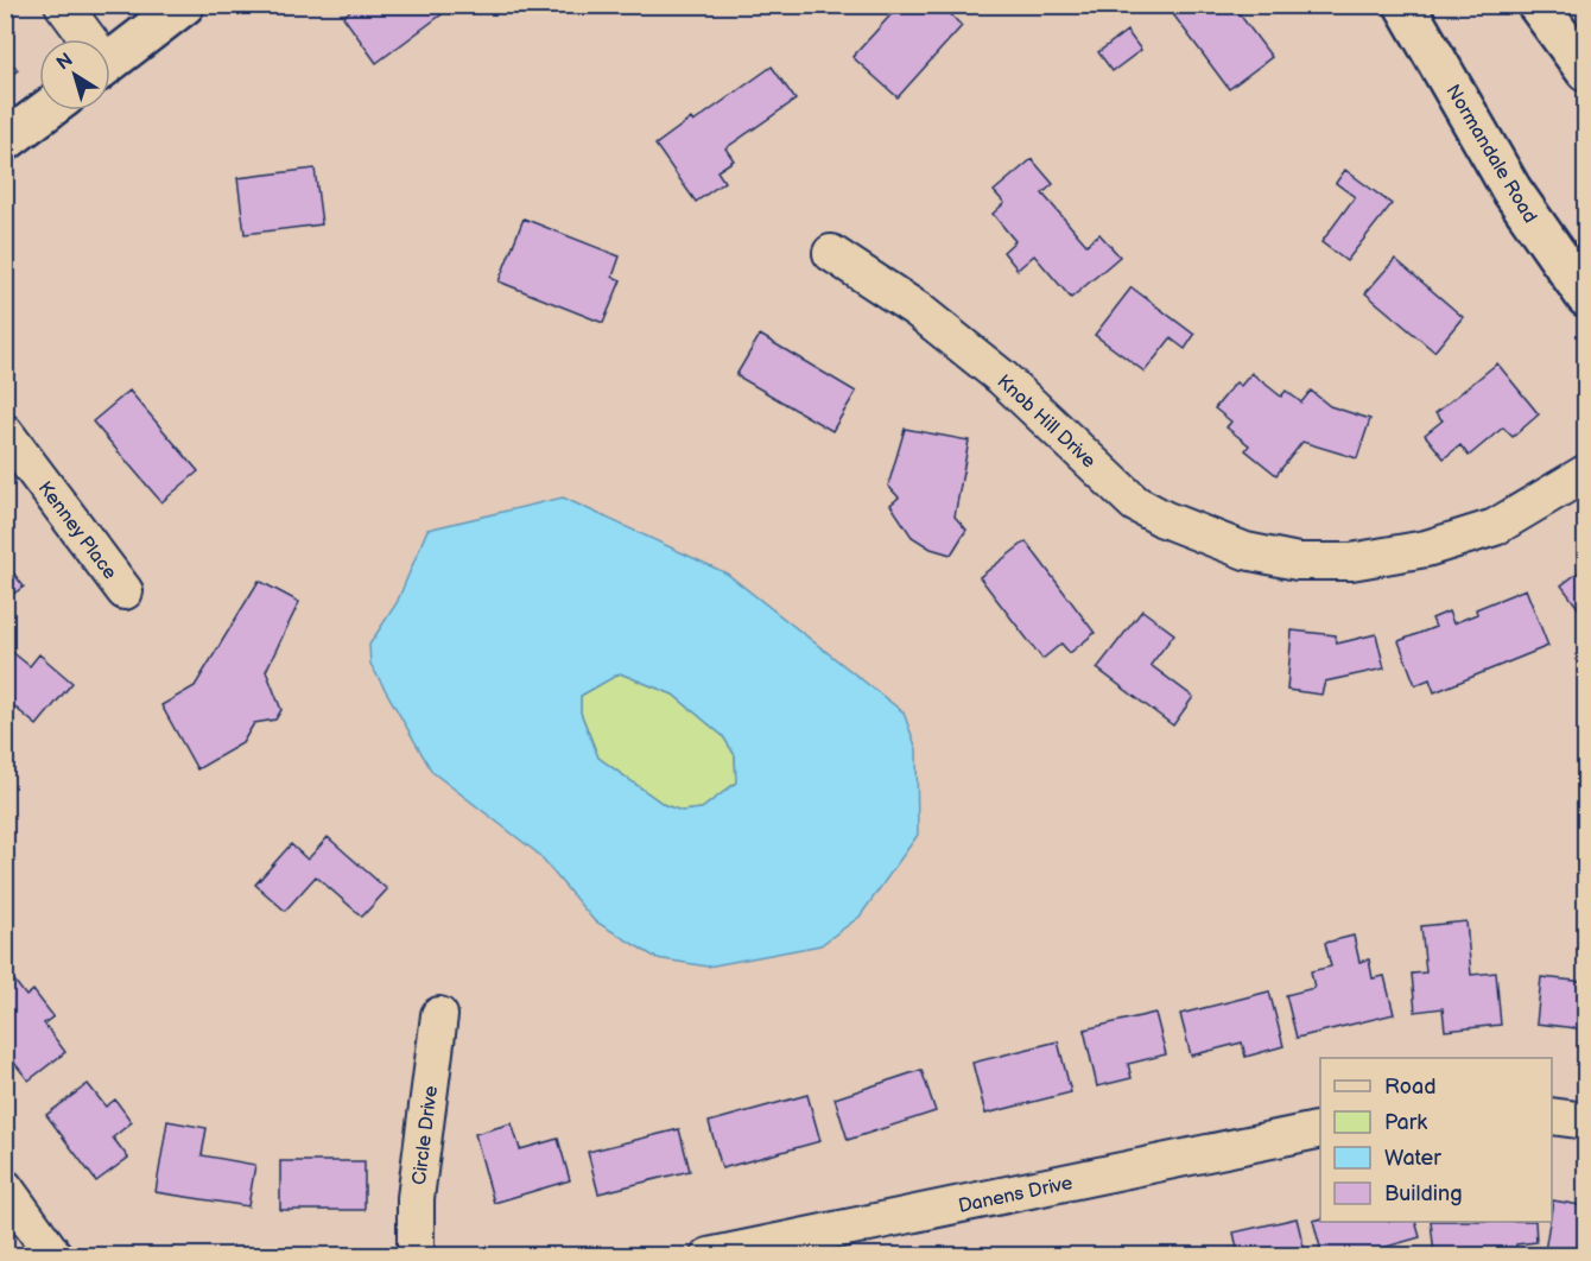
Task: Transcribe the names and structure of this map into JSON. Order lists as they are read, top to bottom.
{
  "streets": {
    "main road": ["Normandale Road"],
    "street": [
      "Knob Hill Drive",
      "Kenney Place",
      "Circle Drive",
      "Danens Drive"
    ]
  },
  "legend": [
    "Road",
    "Park",
    "Water",
    "Building"
  ],
  "north": "top left"
}
